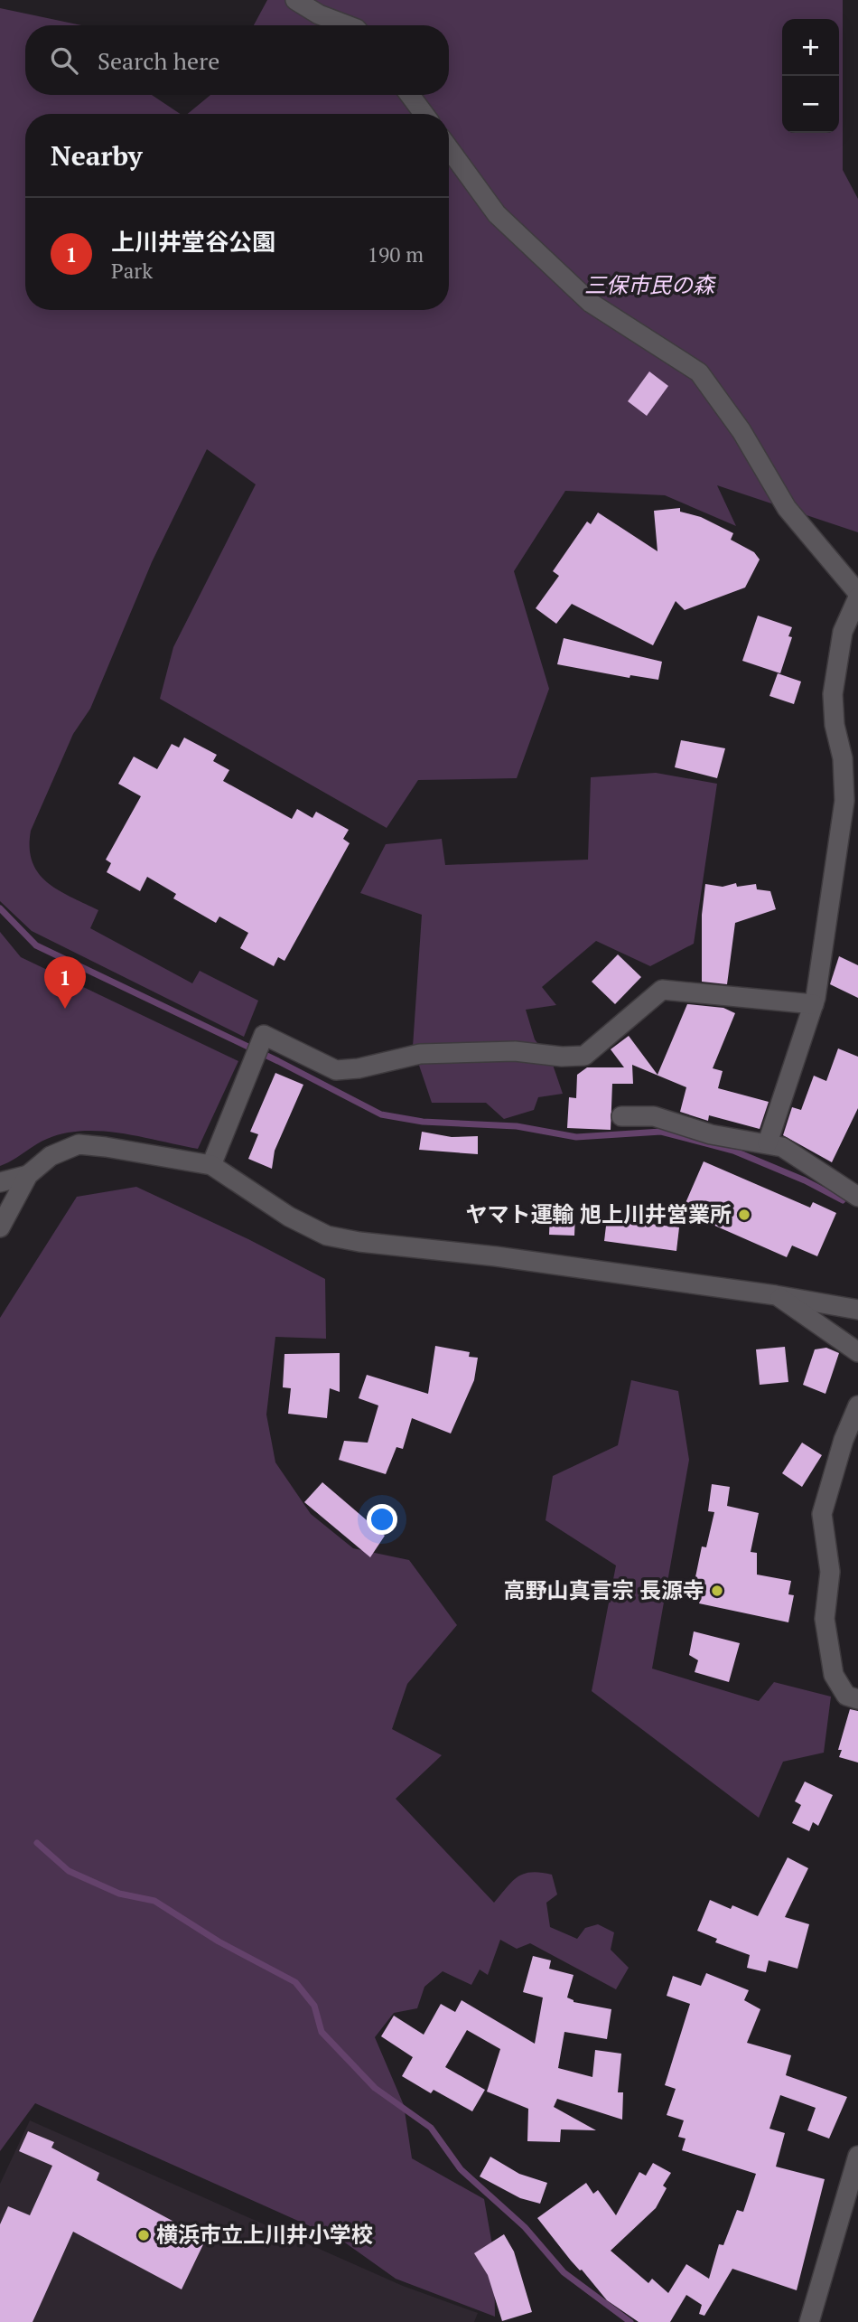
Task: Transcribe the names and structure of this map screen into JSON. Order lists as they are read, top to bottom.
{
  "parks": ["三保市民の森"],
  "places": ["ヤマト運輸 旭上川井営業所", "高野山真言宗 長源寺", "横浜市立上川井小学校"],
  "page": {
    "map_buttons": ["+", "−"],
    "search": "Search here",
    "heading": "Nearby",
    "list": [
      {
        "mark": "1",
        "name": "上川井堂谷公園",
        "note": "Park",
        "value": "190 m"
      }
    ],
    "pins": "1"
  }
}
